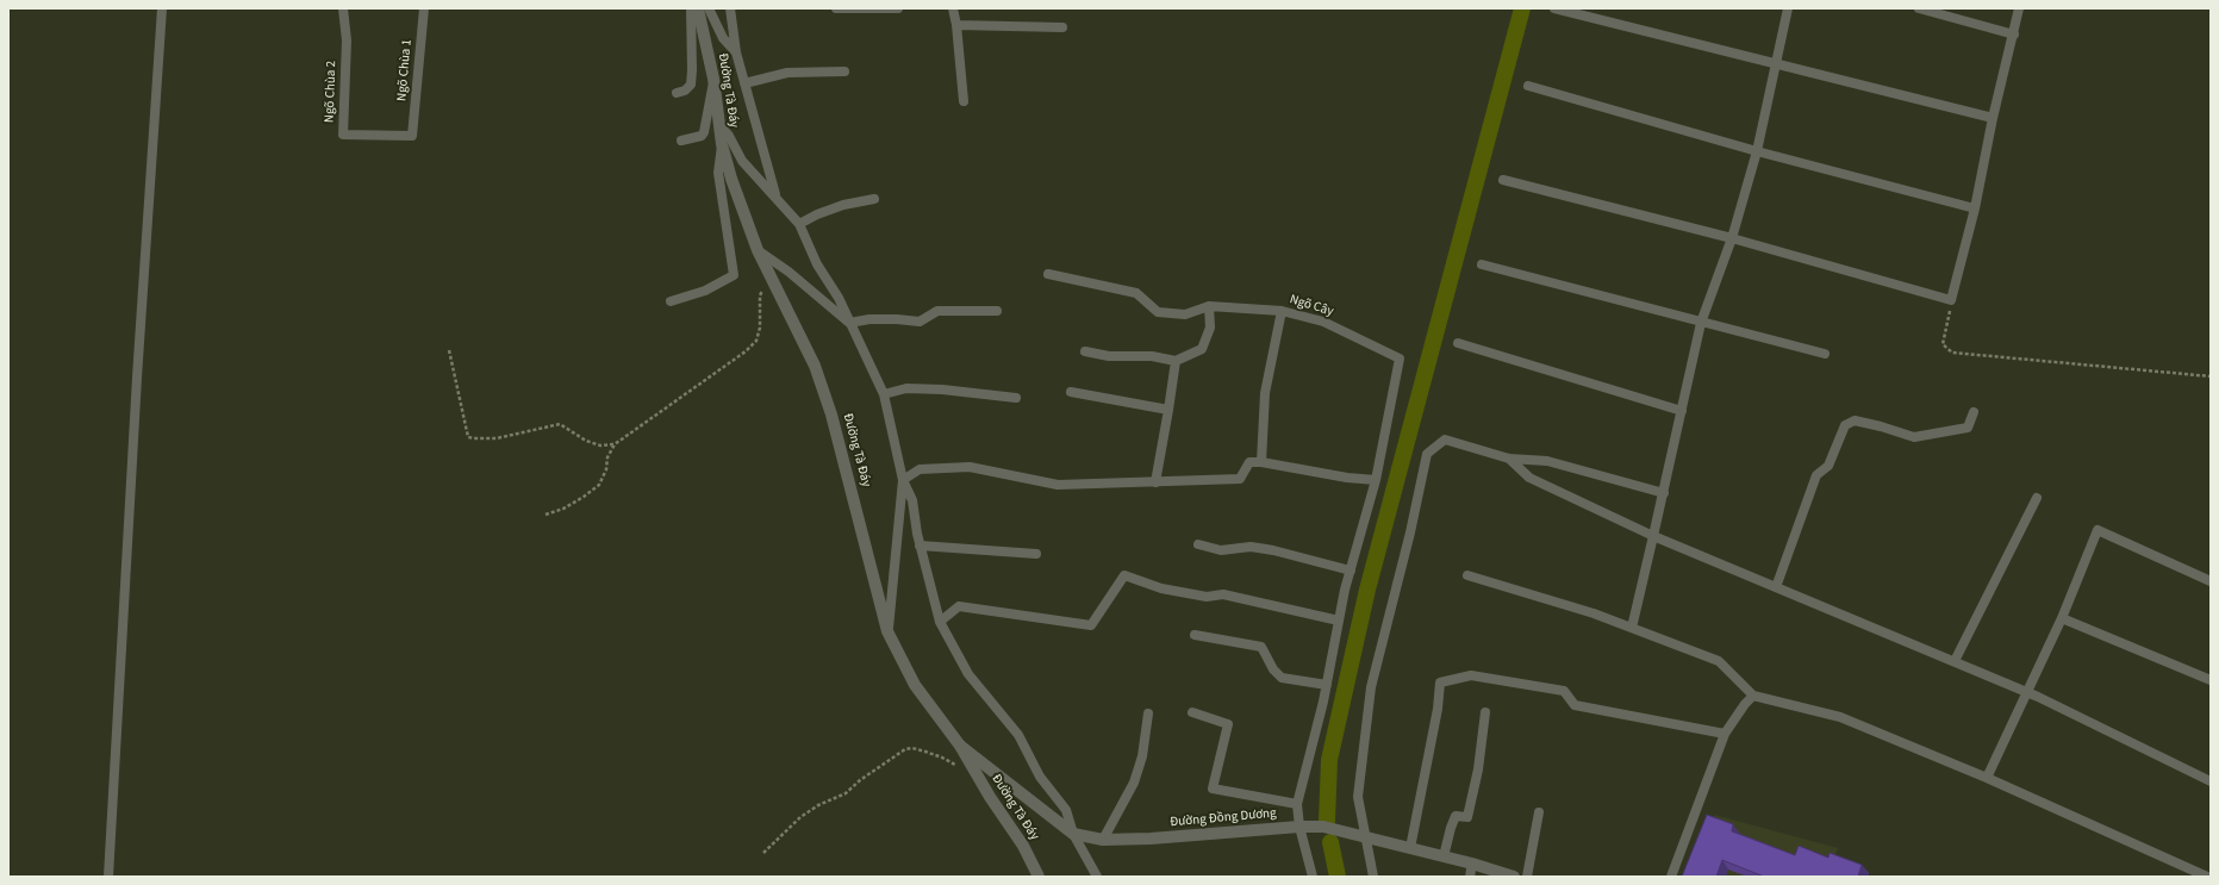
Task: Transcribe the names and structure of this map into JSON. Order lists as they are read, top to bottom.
{
  "streets": {
    "street": ["Đường Tà Đáy", "Đường Đồng Dương"],
    "lane": ["Ngõ Chùa 1", "Ngõ Chùa 2", "Ngõ Cây"]
  },
  "crossings": [
    ["Ngõ Chùa 1", "Ngõ Chùa 2"],
    ["Đường Tà Đáy", "Đường Đồng Dương"]
  ]
}
